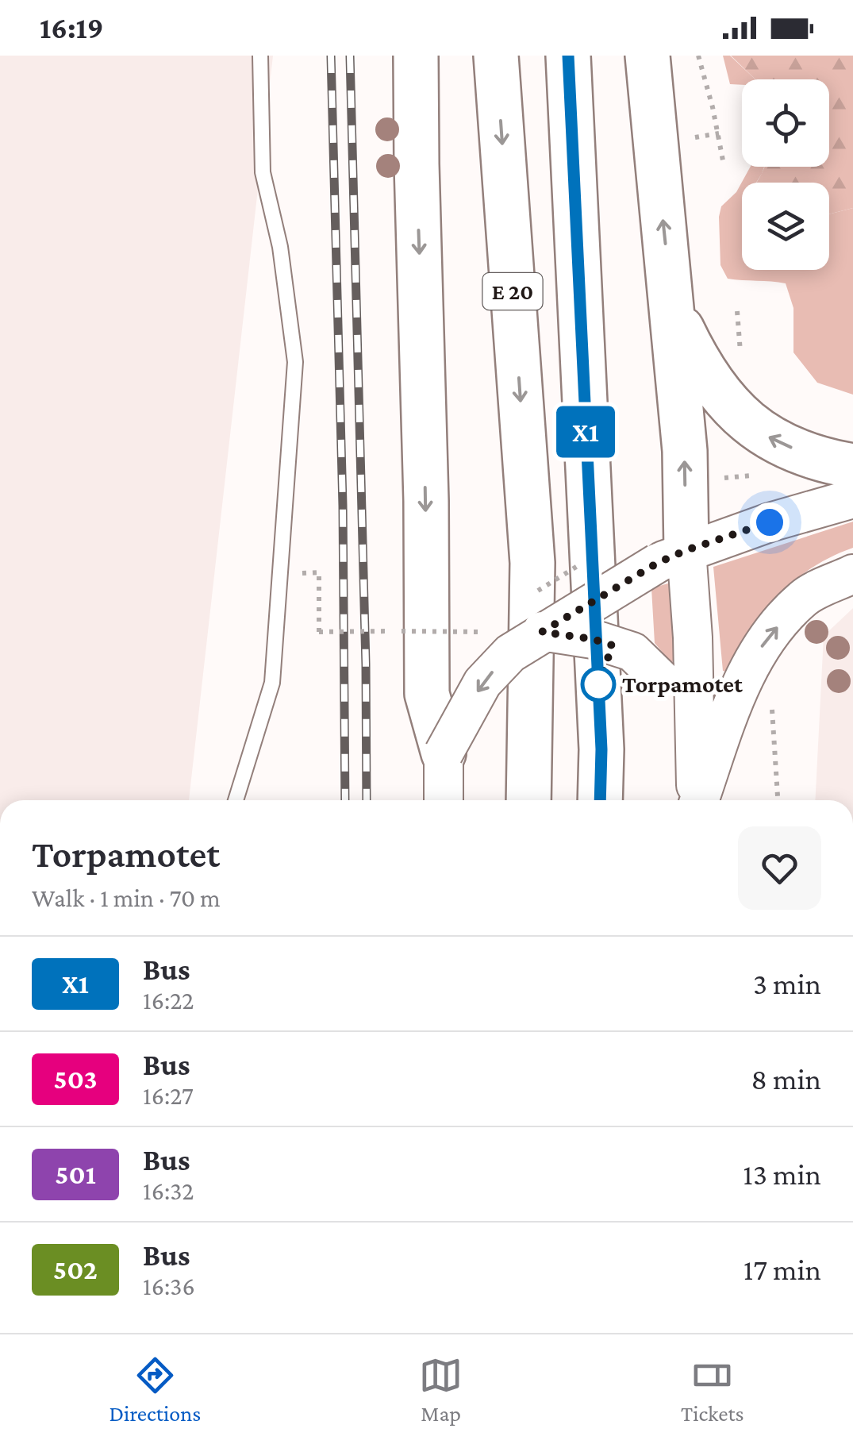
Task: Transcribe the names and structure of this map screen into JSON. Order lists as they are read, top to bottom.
{
  "streets": {
    "highway": ["E 20"]
  },
  "places": ["Torpamotet"],
  "lines": ["bus line X1"],
  "page": {
    "status": "16:19",
    "on_map": "X1",
    "heading": ["Torpamotet", "Walk · 1 min · 70 m"],
    "list": [
      {
        "mark": "X1",
        "name": "Bus",
        "note": "16:22",
        "value": "3 min"
      },
      {
        "mark": "503",
        "name": "Bus",
        "note": "16:27",
        "value": "8 min"
      },
      {
        "mark": "501",
        "name": "Bus",
        "note": "16:32",
        "value": "13 min"
      },
      {
        "mark": "502",
        "name": "Bus",
        "note": "16:36",
        "value": "17 min"
      }
    ],
    "tabs": ["Directions", "Map", "Tickets"]
  }
}
